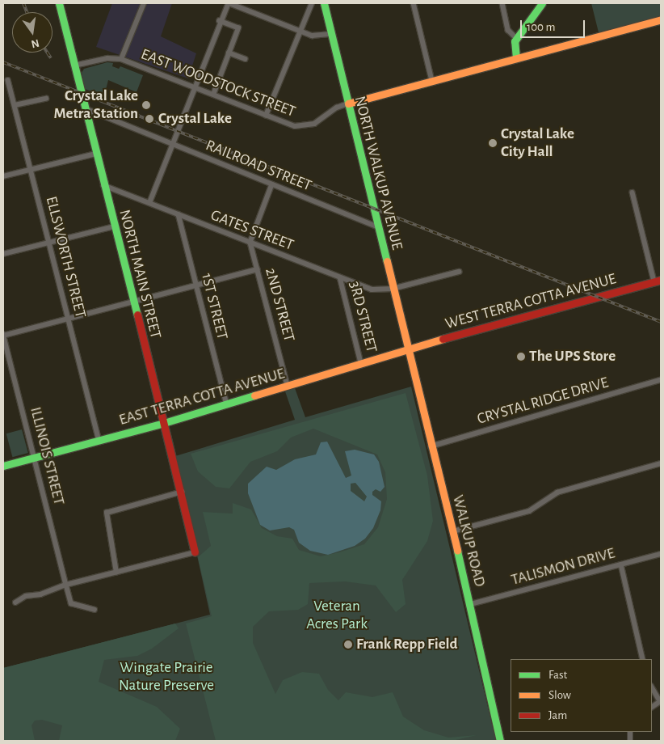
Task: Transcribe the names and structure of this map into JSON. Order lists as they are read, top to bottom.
{
  "streets": {
    "street": [
      "EAST WOODSTOCK STREET",
      "RAILROAD STREET",
      "NORTH WALKUP AVENUE",
      "GATES STREET",
      "ELLSWORTH STREET",
      "NORTH MAIN STREET",
      "WEST TERRA COTTA AVENUE",
      "2ND STREET",
      "1ST STREET",
      "3RD STREET",
      "EAST TERRA COTTA AVENUE",
      "CRYSTAL RIDGE DRIVE",
      "ILLINOIS STREET",
      "WALKUP ROAD",
      "TALISMON DRIVE"
    ]
  },
  "crossings": [
    ["EAST WOODSTOCK STREET", "NORTH WALKUP AVENUE"],
    ["RAILROAD STREET", "NORTH WALKUP AVENUE"],
    ["RAILROAD STREET", "NORTH MAIN STREET"],
    ["NORTH WALKUP AVENUE", "GATES STREET"],
    ["NORTH WALKUP AVENUE", "WEST TERRA COTTA AVENUE"],
    ["NORTH WALKUP AVENUE", "EAST TERRA COTTA AVENUE"],
    ["NORTH WALKUP AVENUE", "WALKUP ROAD"],
    ["GATES STREET", "NORTH MAIN STREET"],
    ["GATES STREET", "2ND STREET"],
    ["GATES STREET", "1ST STREET"],
    ["GATES STREET", "3RD STREET"],
    ["ELLSWORTH STREET", "EAST TERRA COTTA AVENUE"],
    ["NORTH MAIN STREET", "EAST TERRA COTTA AVENUE"],
    ["WEST TERRA COTTA AVENUE", "EAST TERRA COTTA AVENUE"],
    ["WEST TERRA COTTA AVENUE", "WALKUP ROAD"],
    ["2ND STREET", "EAST TERRA COTTA AVENUE"],
    ["1ST STREET", "EAST TERRA COTTA AVENUE"],
    ["3RD STREET", "EAST TERRA COTTA AVENUE"],
    ["EAST TERRA COTTA AVENUE", "ILLINOIS STREET"],
    ["EAST TERRA COTTA AVENUE", "WALKUP ROAD"],
    ["CRYSTAL RIDGE DRIVE", "WALKUP ROAD"],
    ["WALKUP ROAD", "TALISMON DRIVE"]
  ],
  "parks": ["Veteran Acres Park", "Wingate Prairie Nature Preserve"],
  "places": [
    "Crystal Lake Metra Station",
    "Crystal Lake",
    "Crystal Lake City Hall",
    "The UPS Store",
    "Frank Repp Field"
  ],
  "legend": ["Fast", "Slow", "Jam"],
  "scale_bar": "100 m",
  "north": "bottom"
}
